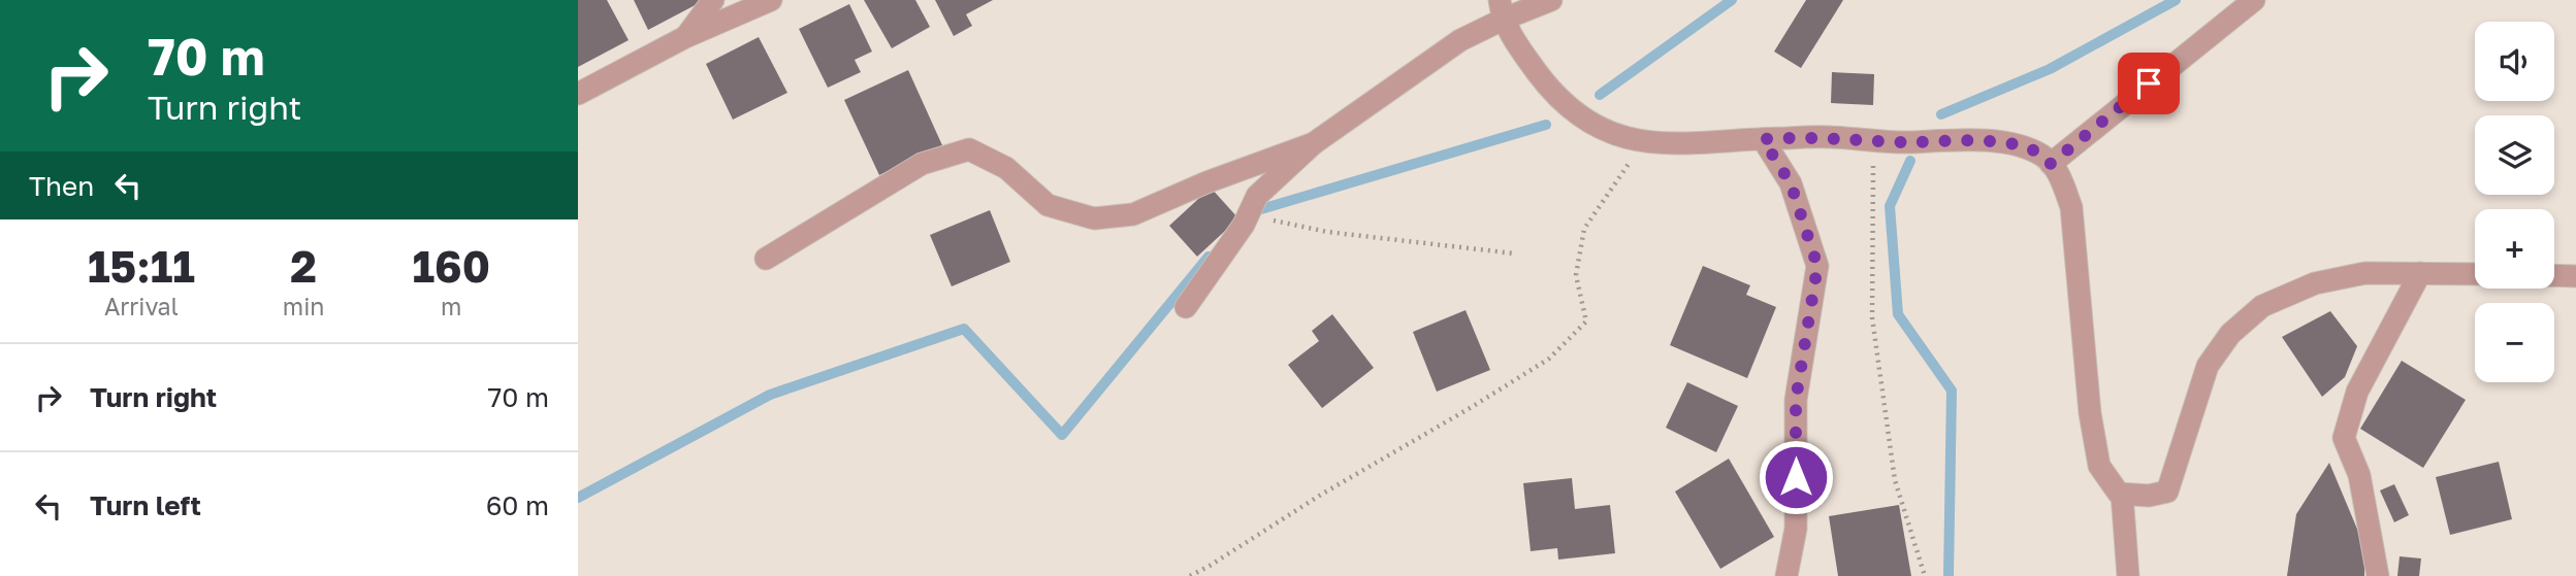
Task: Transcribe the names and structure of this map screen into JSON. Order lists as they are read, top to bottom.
{
  "page": {
    "turn": ["70 m", "Turn right"],
    "map_buttons": ["+", "−"],
    "then": "Then",
    "eta": [
      "15:11",
      "Arrival",
      "2",
      "min",
      "160",
      "m"
    ],
    "list": [
      {
        "name": "Turn right",
        "value": "70 m"
      },
      {
        "name": "Turn left",
        "value": "60 m"
      }
    ]
  }
}
